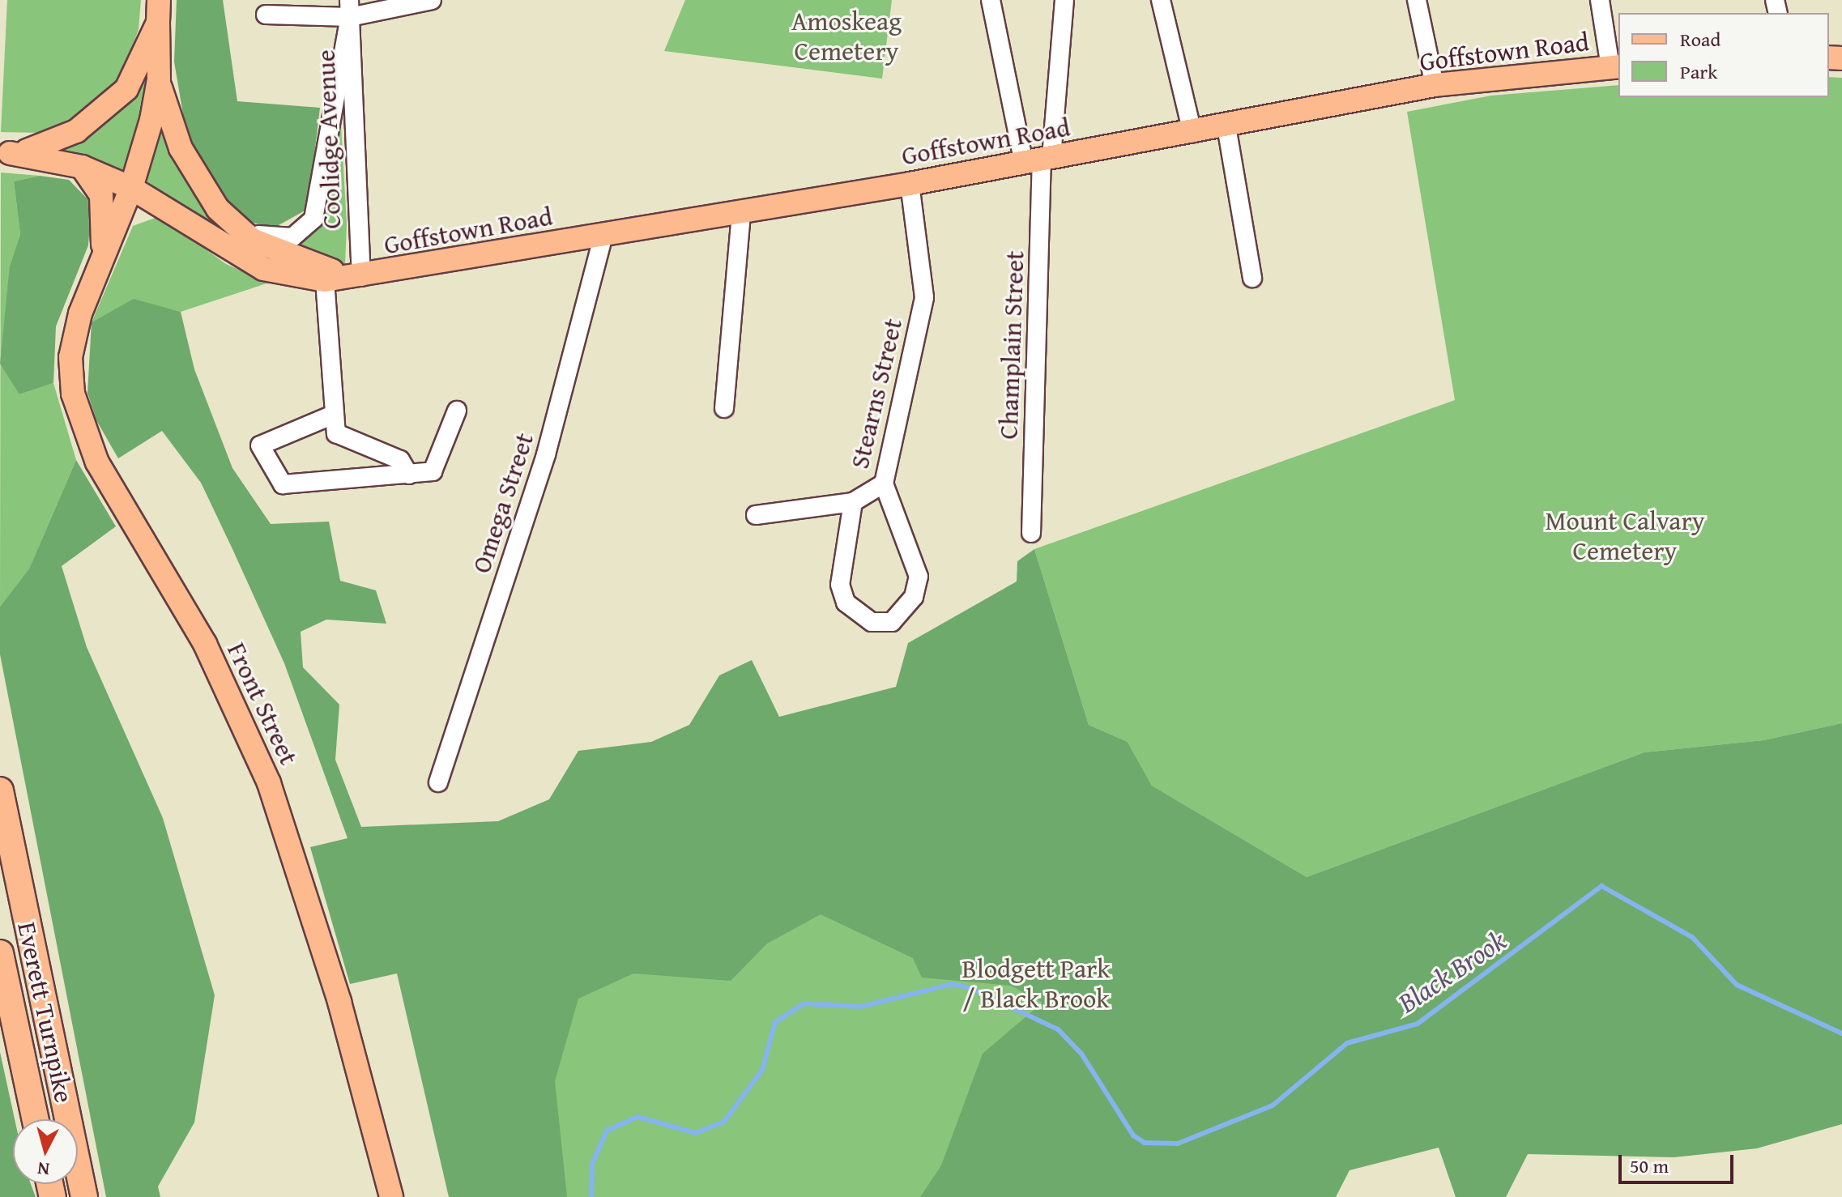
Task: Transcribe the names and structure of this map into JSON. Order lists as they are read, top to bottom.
{
  "streets": {
    "highway": ["Everett Turnpike"],
    "main road": ["Goffstown Road", "Front Street"],
    "street": [
      "Coolidge Avenue",
      "Champlain Street",
      "Stearns Street",
      "Omega Street"
    ]
  },
  "crossings": [
    ["Goffstown Road", "Coolidge Avenue"],
    ["Goffstown Road", "Champlain Street"],
    ["Goffstown Road", "Stearns Street"],
    ["Goffstown Road", "Omega Street"]
  ],
  "water": ["Black Brook"],
  "parks": ["Amoskeag Cemetery", "Mount Calvary Cemetery", "Blodgett Park / Black Brook"],
  "legend": ["Road", "Park"],
  "scale_bar": "50 m",
  "north": "bottom"
}
